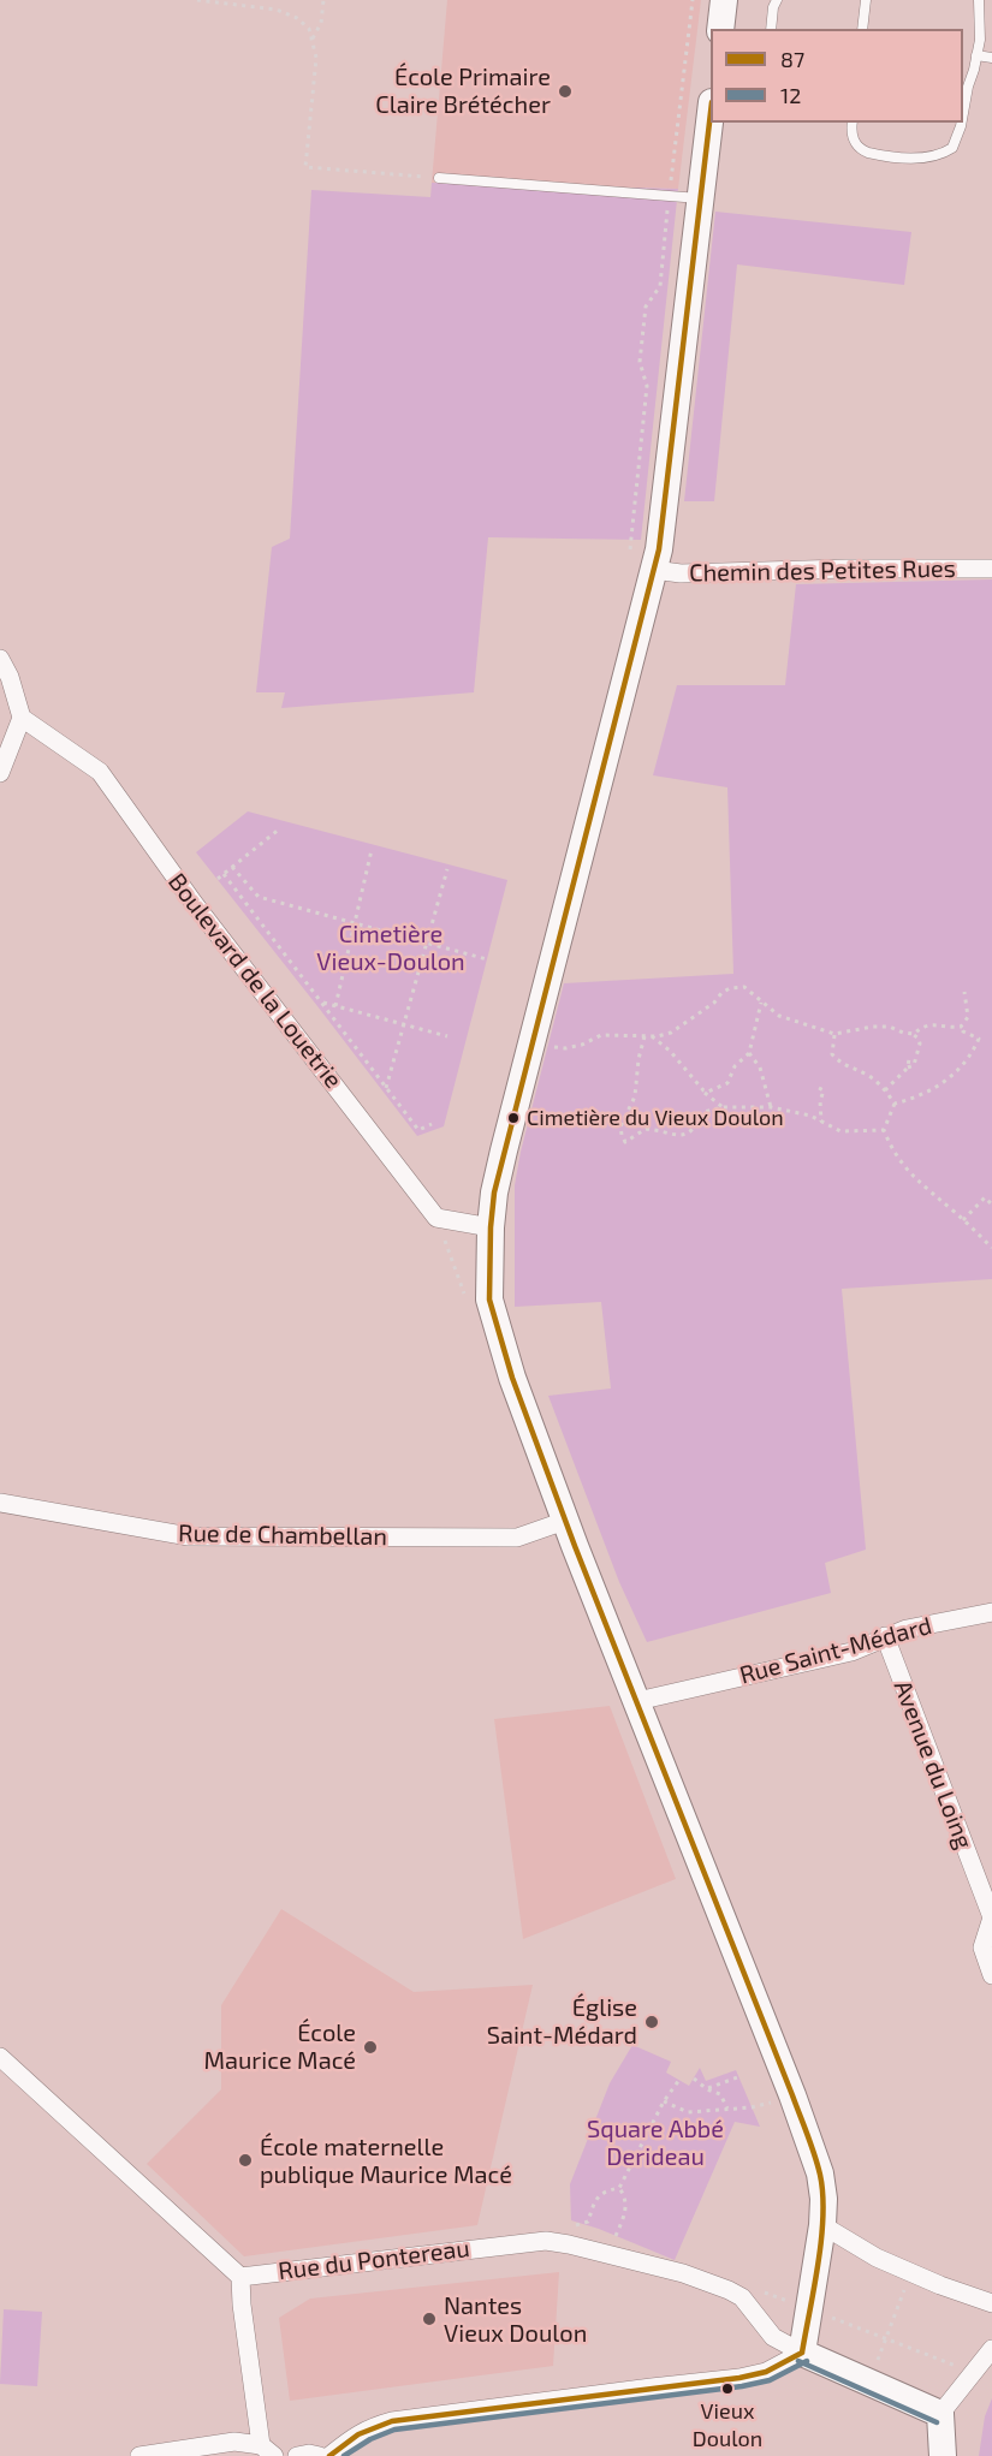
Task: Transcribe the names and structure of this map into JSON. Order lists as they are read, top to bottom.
{
  "streets": {
    "street": [
      "Chemin des Petites Rues",
      "Boulevard de la Louetrie",
      "Rue de Chambellan",
      "Rue Saint-Médard",
      "Avenue du Loing",
      "Rue du Pontereau"
    ]
  },
  "crossings": [
    ["Rue Saint-Médard", "Avenue du Loing"]
  ],
  "parks": ["Cimetière Vieux-Doulon", "Square Abbé Derideau"],
  "places": [
    "École Primaire Claire Brétécher",
    "Cimetière du Vieux Doulon",
    "Église Saint-Médard",
    "École Maurice Macé",
    "École maternelle publique Maurice Macé",
    "Nantes Vieux Doulon",
    "Vieux Doulon"
  ],
  "lines": ["transit line 87", "transit line 12"],
  "legend": ["87", "12"]
}
